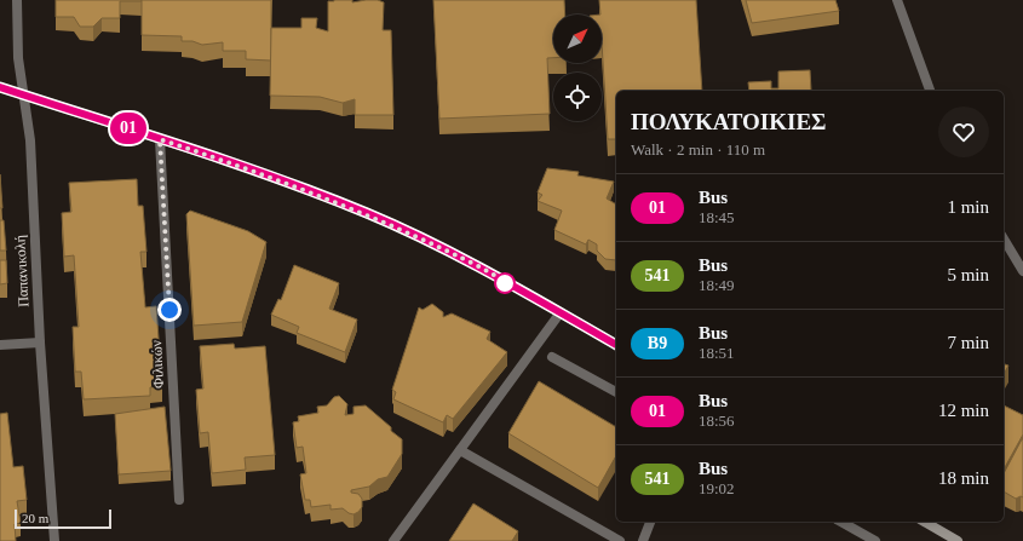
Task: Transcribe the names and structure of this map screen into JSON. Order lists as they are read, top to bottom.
{
  "streets": {
    "street": ["Παπανικολή", "Φιλικών"]
  },
  "lines": ["bus line 01"],
  "scale_bar": "20 m",
  "north": "top right",
  "page": {
    "on_map": "01",
    "heading": ["ΠΟΛΥΚΑΤΟΙΚΙΕΣ", "Walk · 2 min · 110 m"],
    "list": [
      {
        "mark": "01",
        "name": "Bus",
        "note": "18:45",
        "value": "1 min"
      },
      {
        "mark": "541",
        "name": "Bus",
        "note": "18:49",
        "value": "5 min"
      },
      {
        "mark": "Β9",
        "name": "Bus",
        "note": "18:51",
        "value": "7 min"
      },
      {
        "mark": "01",
        "name": "Bus",
        "note": "18:56",
        "value": "12 min"
      },
      {
        "mark": "541",
        "name": "Bus",
        "note": "19:02",
        "value": "18 min"
      }
    ],
    "scale": "20 m"
  }
}
